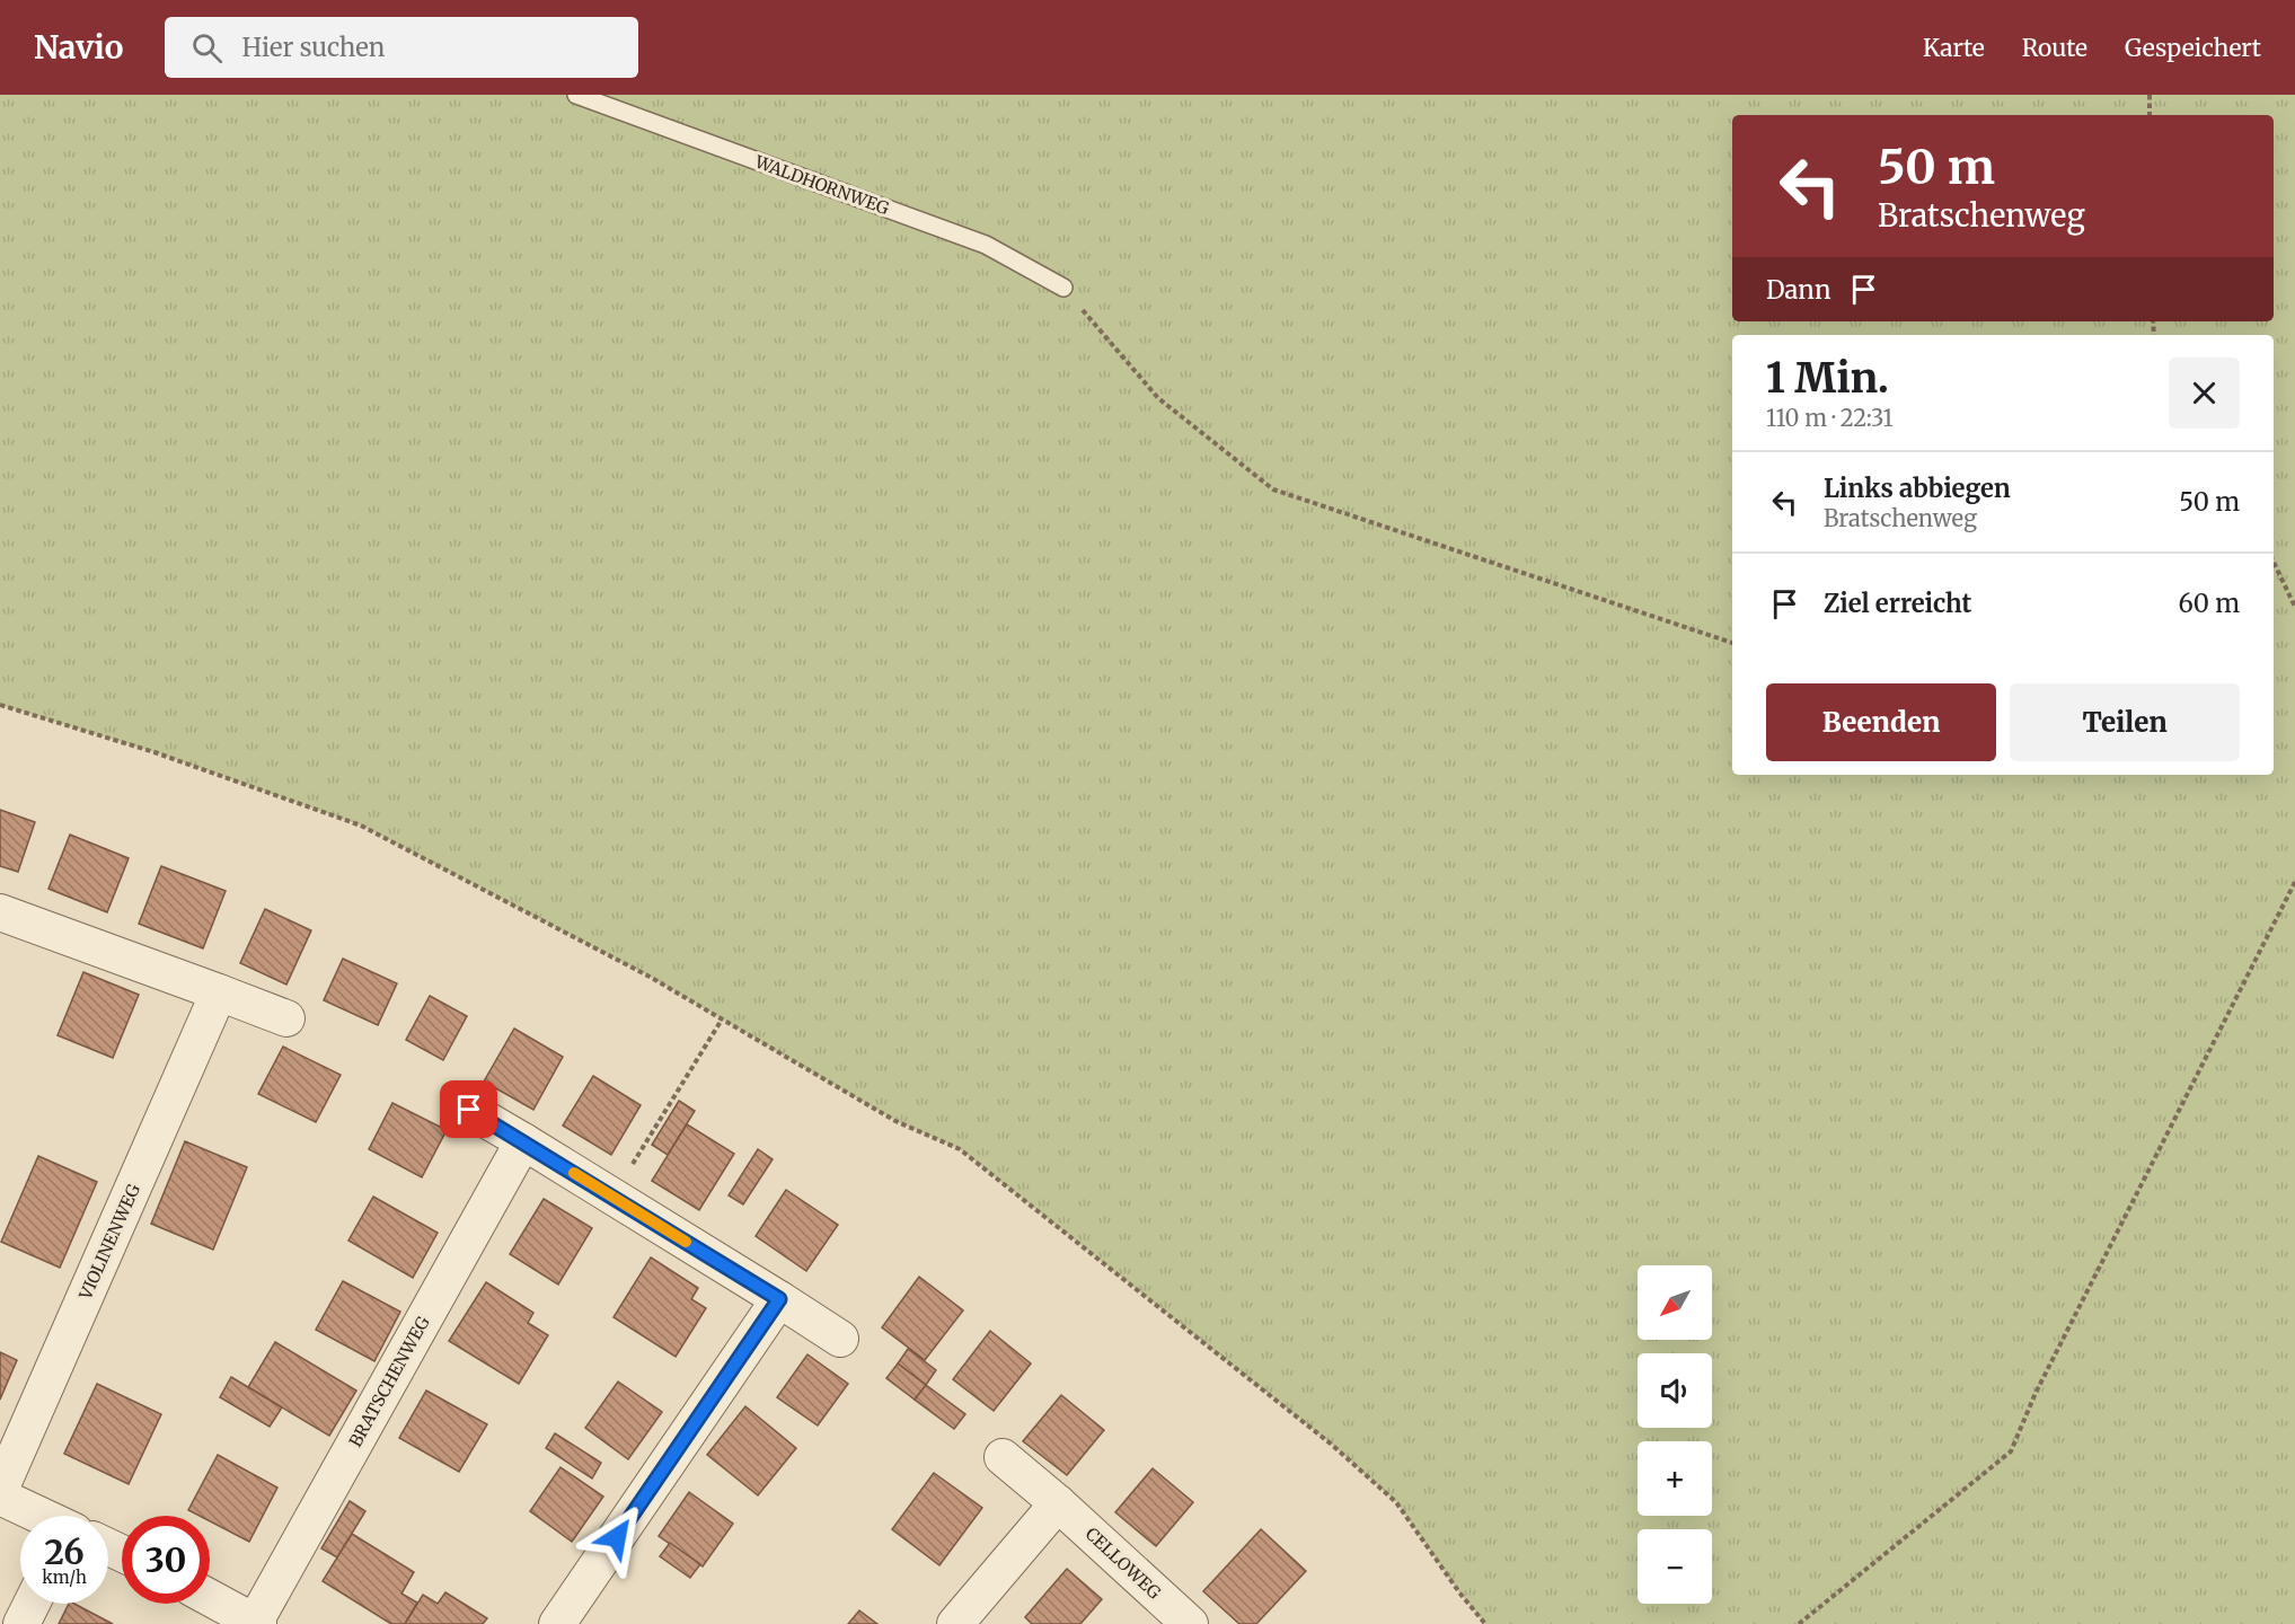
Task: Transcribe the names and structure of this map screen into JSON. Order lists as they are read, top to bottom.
{
  "streets": {
    "street": ["VIOLINENWEG", "BRATSCHENWEG", "CELLOWEG"],
    "lane": ["WALDHORNWEG"]
  },
  "north": "bottom left",
  "page": {
    "header": "Navio",
    "search": "Hier suchen",
    "nav": ["Karte", "Route", "Gespeichert"],
    "turn": ["50 m", "Bratschenweg"],
    "then": "Dann",
    "heading": ["1 Min.", "110 m · 22:31"],
    "list": [
      {
        "name": "Links abbiegen",
        "note": "Bratschenweg",
        "value": "50 m"
      },
      {
        "name": "Ziel erreicht",
        "value": "60 m"
      }
    ],
    "buttons": ["Beenden", "Teilen"],
    "map_buttons": ["+", "−"],
    "speed": "26 km/h",
    "limit": "30"
  }
}
